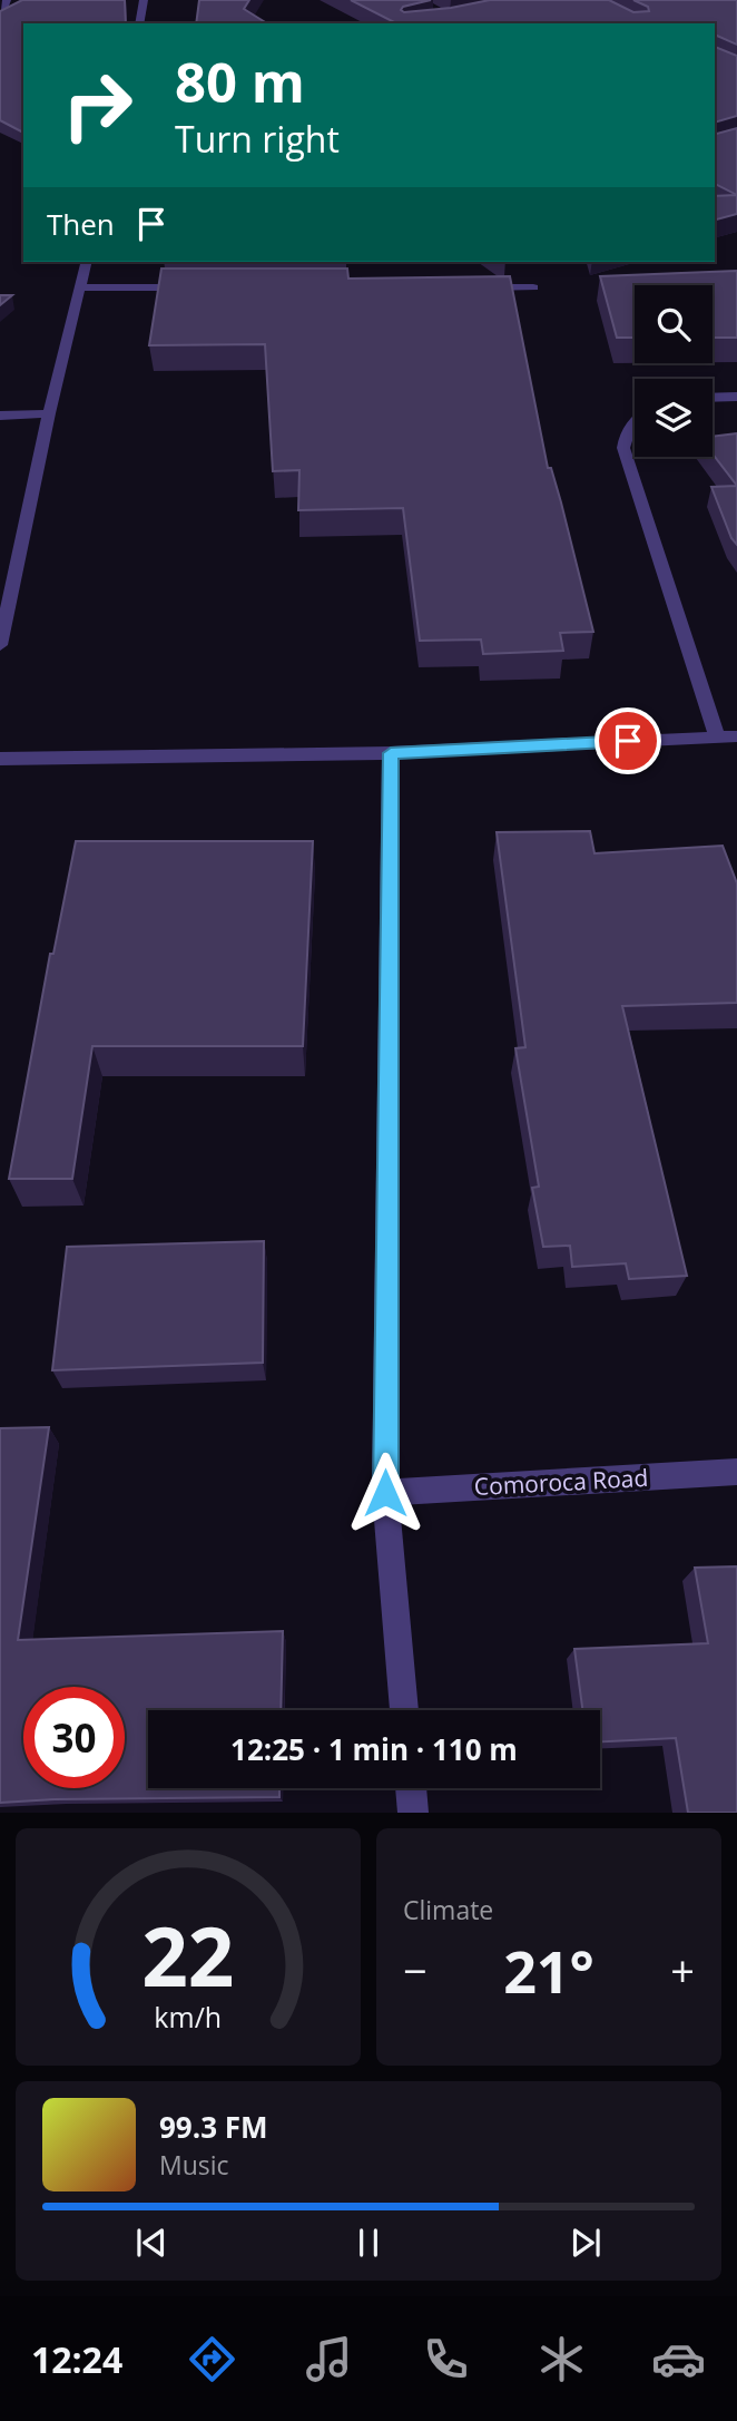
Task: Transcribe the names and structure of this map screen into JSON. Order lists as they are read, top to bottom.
{
  "streets": {
    "street": ["Comoroca Road"]
  },
  "page": {
    "turn": ["80 m", "Turn right"],
    "then": "Then",
    "limit": "30",
    "trip": "12:25 · 1 min · 110 m",
    "tile": "Climate",
    "heat": ["−", "21°", "+"],
    "song": ["99.3 FM", "Music"],
    "tabs": "12:24",
    "gauge": ["22", "km/h"]
  }
}
